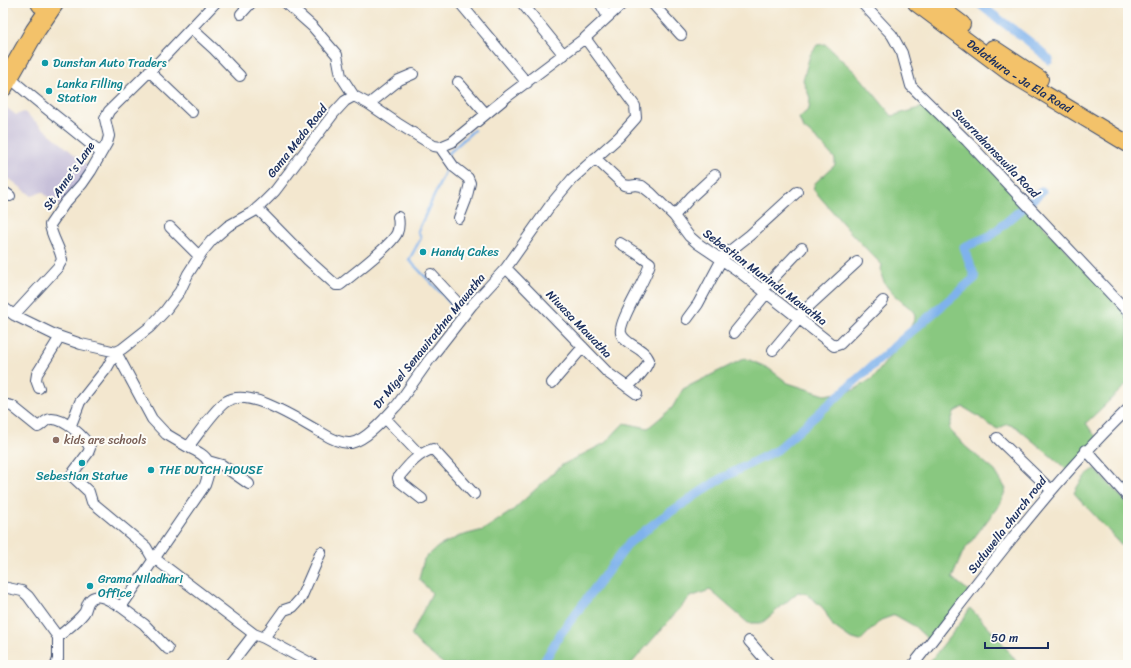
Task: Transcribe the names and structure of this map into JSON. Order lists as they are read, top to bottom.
{
  "streets": {
    "main road": ["Delathura - Ja Ela Road"],
    "street": [
      "Gama Meda Road",
      "Swarnahansawila Road",
      "St Anne's Lane",
      "Sebestian Munindu Mawatha",
      "Niwasa Mawatha",
      "Dr Migel Senawirathna Mawatha",
      "Suduwella church road"
    ]
  },
  "crossings": [
    ["Sebestian Munindu Mawatha", "Dr Migel Senawirathna Mawatha"],
    ["Niwasa Mawatha", "Dr Migel Senawirathna Mawatha"]
  ],
  "places": [
    "Dunstan Auto Traders",
    "Lanka Filling Station",
    "Handy Cakes",
    "kids are schools",
    "Sebestian Statue",
    "THE DUTCH HOUSE",
    "Grama Niladhari Office"
  ],
  "scale_bar": "50 m"
}
